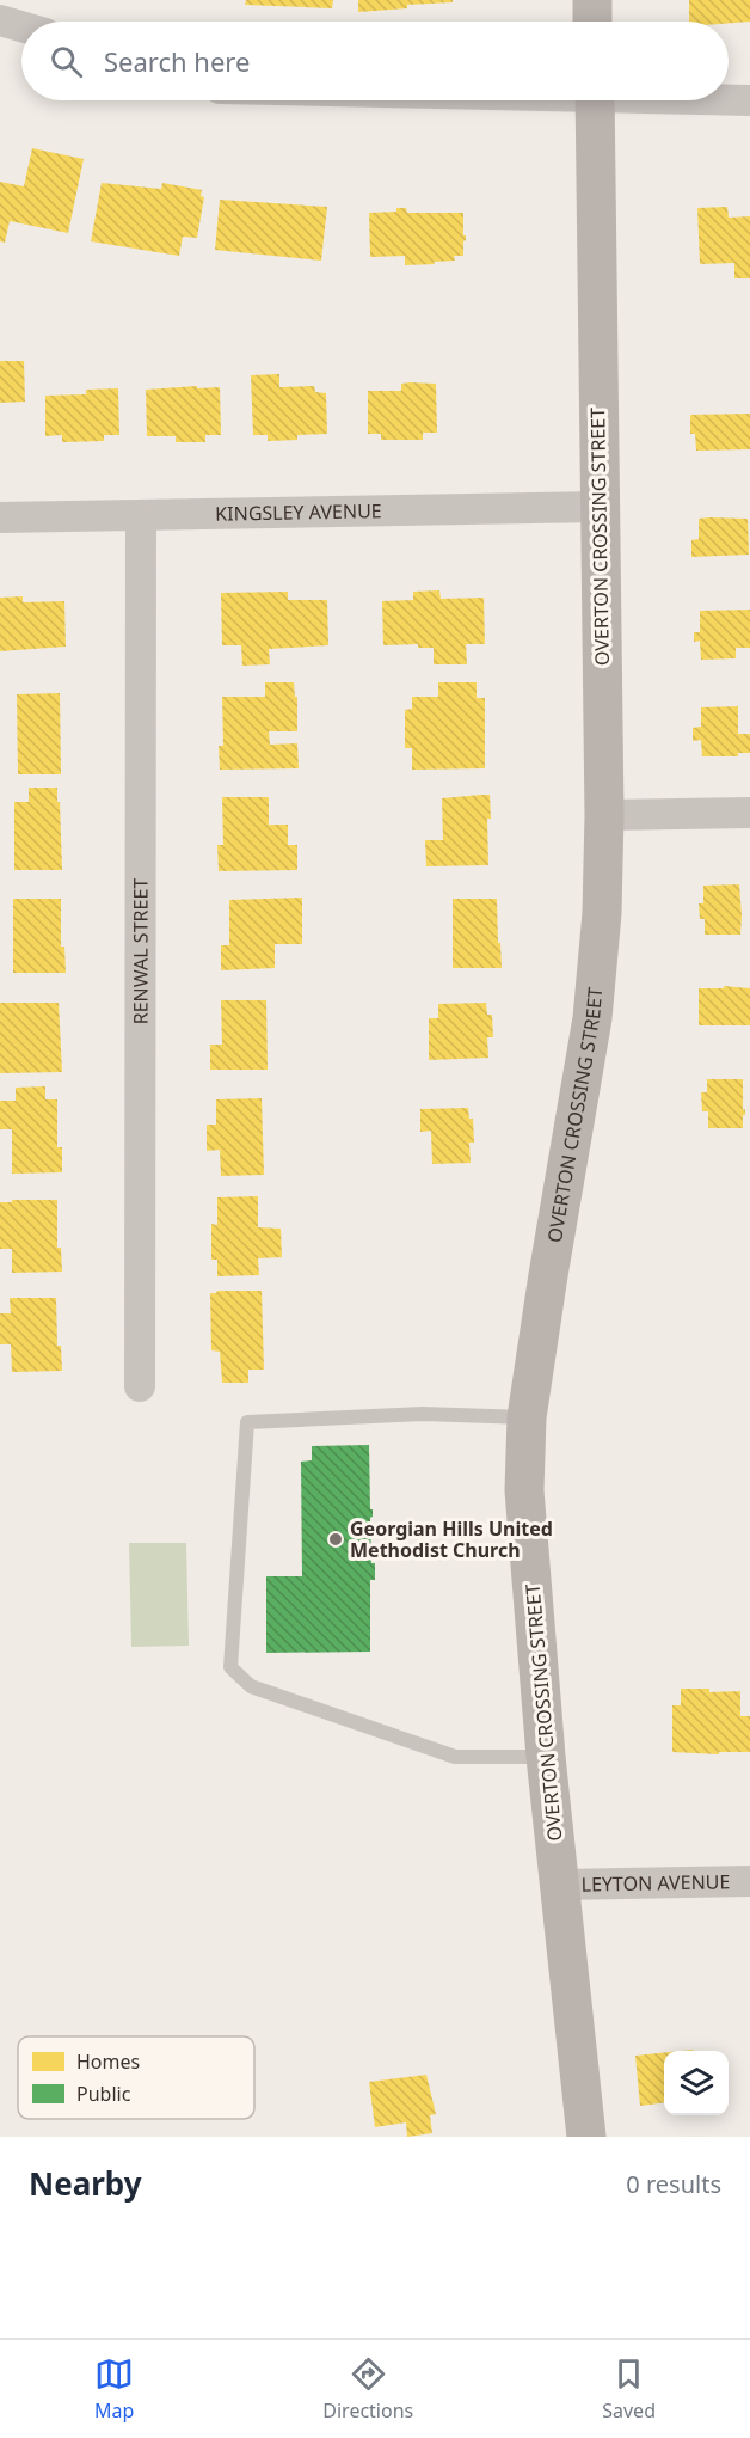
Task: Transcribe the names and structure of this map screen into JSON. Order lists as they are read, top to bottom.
{
  "streets": {
    "street": [
      "KINGSLEY AVENUE",
      "OVERTON CROSSING STREET",
      "RENWAL STREET",
      "LEYTON AVENUE"
    ]
  },
  "crossings": [
    ["KINGSLEY AVENUE", "OVERTON CROSSING STREET"],
    ["KINGSLEY AVENUE", "RENWAL STREET"],
    ["OVERTON CROSSING STREET", "LEYTON AVENUE"]
  ],
  "places": ["Georgian Hills United Methodist Church"],
  "legend": ["Homes", "Public"],
  "page": {
    "search": "Search here",
    "heading": ["Nearby", "0 results"],
    "nav": ["Map", "Directions", "Saved"]
  }
}
